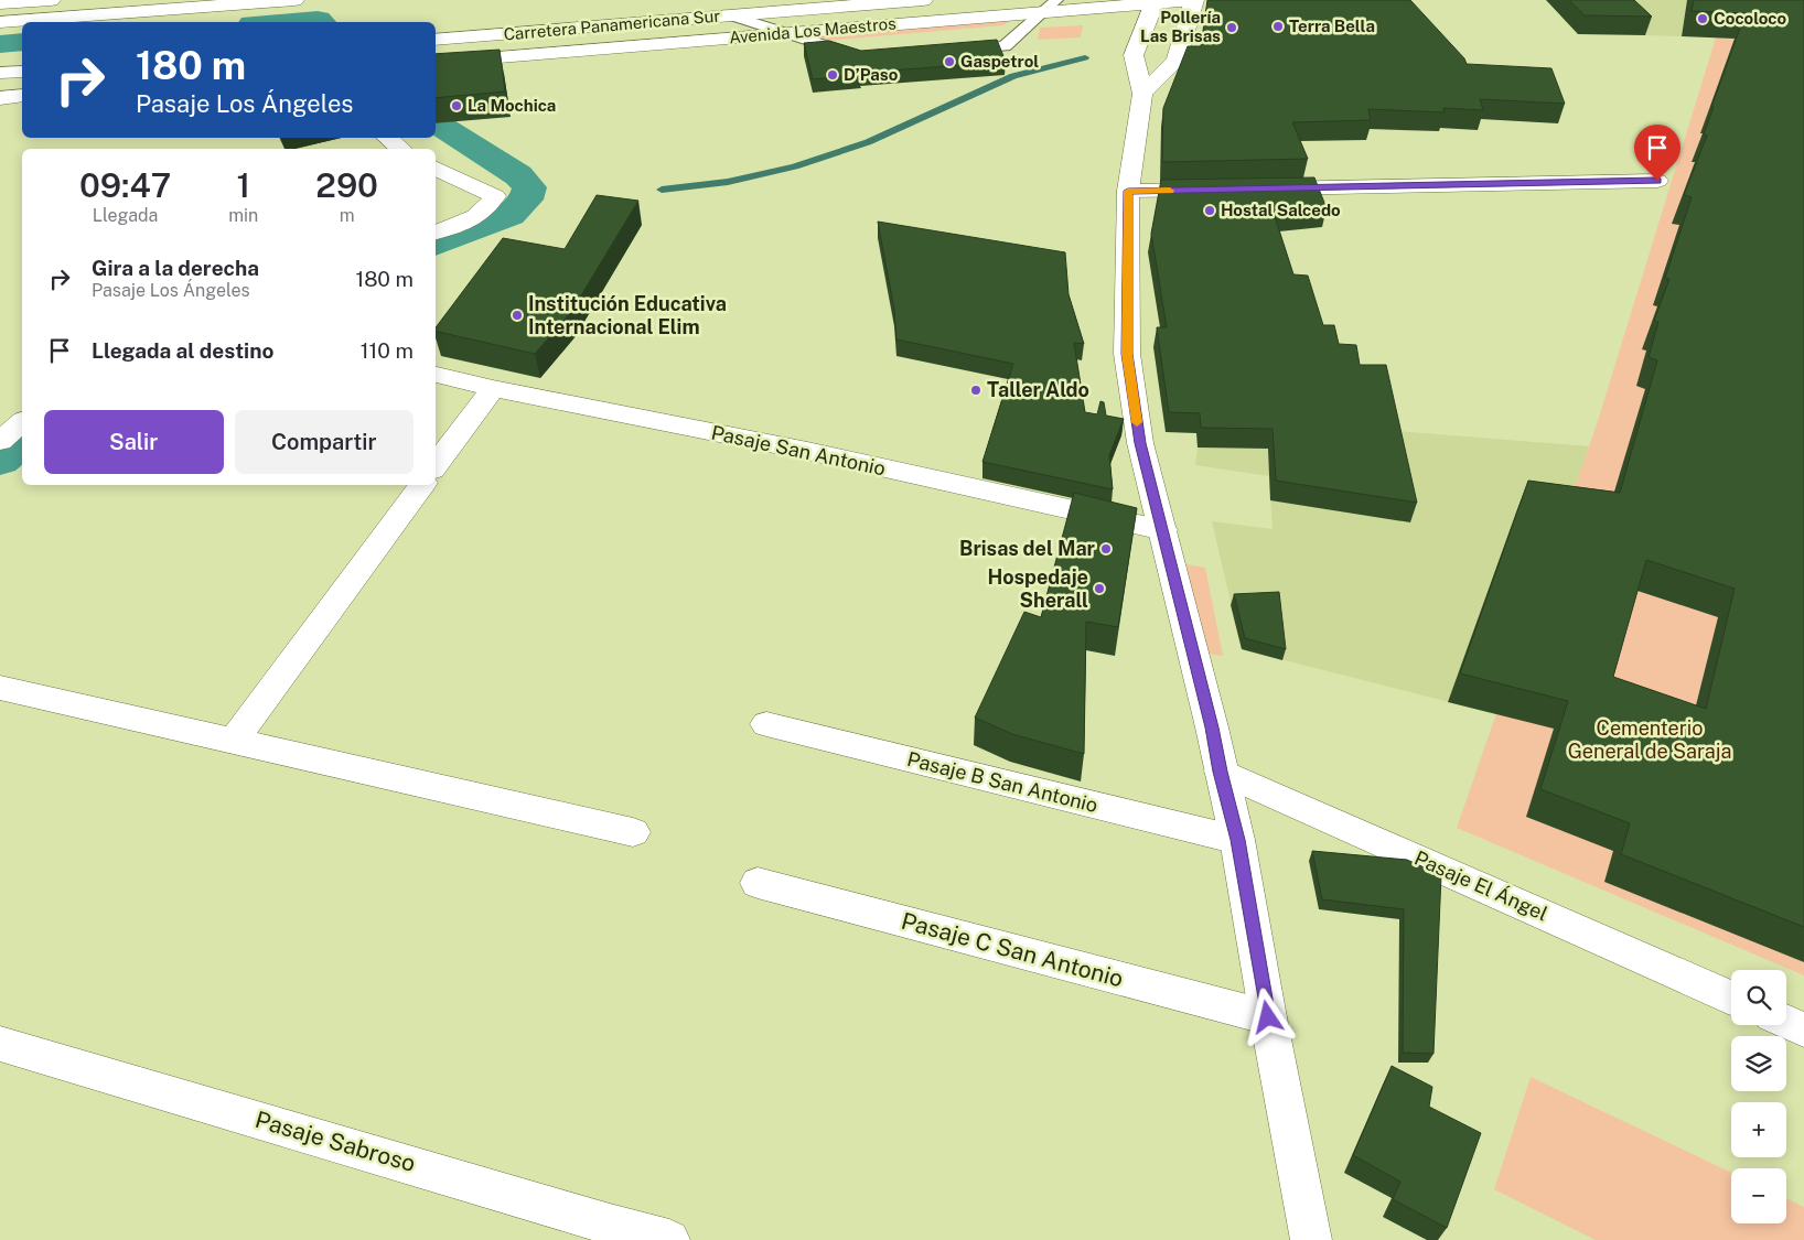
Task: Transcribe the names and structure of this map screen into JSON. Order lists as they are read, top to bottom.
{
  "streets": {
    "main road": [
      "Carretera Panamericana Sur",
      "Avenida Los Maestros",
      "Pasaje San Antonio",
      "Pasaje B San Antonio",
      "Pasaje El Ángel",
      "Pasaje C San Antonio",
      "Pasaje Sabroso"
    ]
  },
  "parks": ["Cementerio General de Saraja"],
  "places": [
    "Cocoloco",
    "Terra Bella",
    "Pollería Las Brisas",
    "Gaspetrol",
    "D’Paso",
    "La Mochica",
    "Hostal Salcedo",
    "Institución Educativa Internacional Elim",
    "Taller Aldo",
    "Brisas del Mar",
    "Hospedaje Sherall"
  ],
  "page": {
    "turn": ["180 m", "Pasaje Los Ángeles"],
    "eta": [
      "09:47",
      "Llegada",
      "1",
      "min",
      "290",
      "m"
    ],
    "list": [
      {
        "name": "Gira a la derecha",
        "note": "Pasaje Los Ángeles",
        "value": "180 m"
      },
      {
        "name": "Llegada al destino",
        "value": "110 m"
      }
    ],
    "buttons": ["Salir", "Compartir"],
    "map_buttons": ["+", "−"]
  }
}
